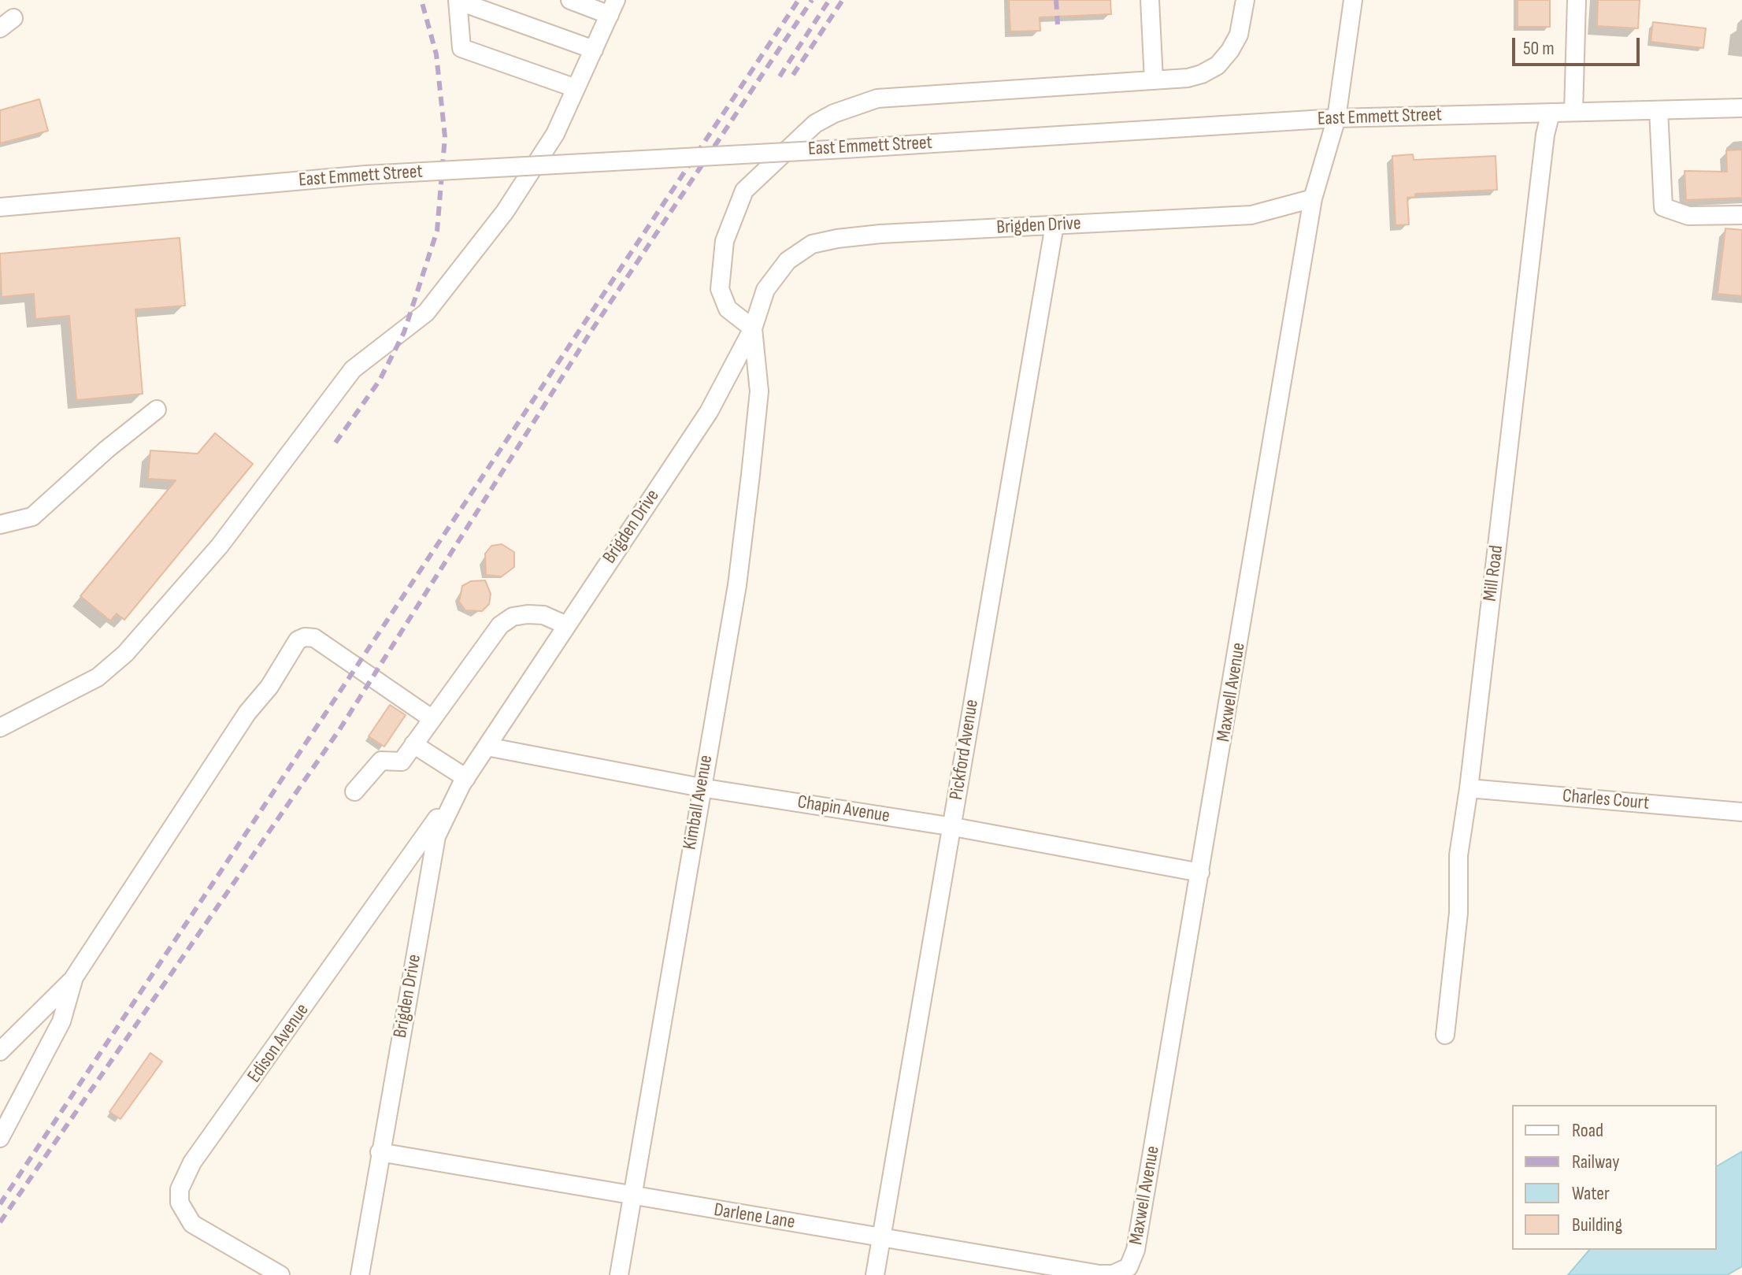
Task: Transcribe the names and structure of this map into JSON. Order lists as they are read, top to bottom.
{
  "streets": {
    "street": [
      "East Emmett Street",
      "Brigden Drive",
      "Mill Road",
      "Maxwell Avenue",
      "Pickford Avenue",
      "Charles Court",
      "Kimball Avenue",
      "Chapin Avenue",
      "Edison Avenue",
      "Darlene Lane"
    ]
  },
  "crossings": [
    ["East Emmett Street", "Mill Road"],
    ["East Emmett Street", "Maxwell Avenue"],
    ["Brigden Drive", "Maxwell Avenue"],
    ["Brigden Drive", "Pickford Avenue"],
    ["Brigden Drive", "Kimball Avenue"],
    ["Brigden Drive", "Chapin Avenue"],
    ["Brigden Drive", "Edison Avenue"],
    ["Brigden Drive", "Darlene Lane"],
    ["Mill Road", "Charles Court"],
    ["Maxwell Avenue", "Chapin Avenue"],
    ["Maxwell Avenue", "Darlene Lane"],
    ["Pickford Avenue", "Chapin Avenue"],
    ["Pickford Avenue", "Darlene Lane"],
    ["Kimball Avenue", "Chapin Avenue"],
    ["Kimball Avenue", "Darlene Lane"]
  ],
  "legend": [
    "Road",
    "Railway",
    "Water",
    "Building"
  ],
  "scale_bar": "50 m"
}
